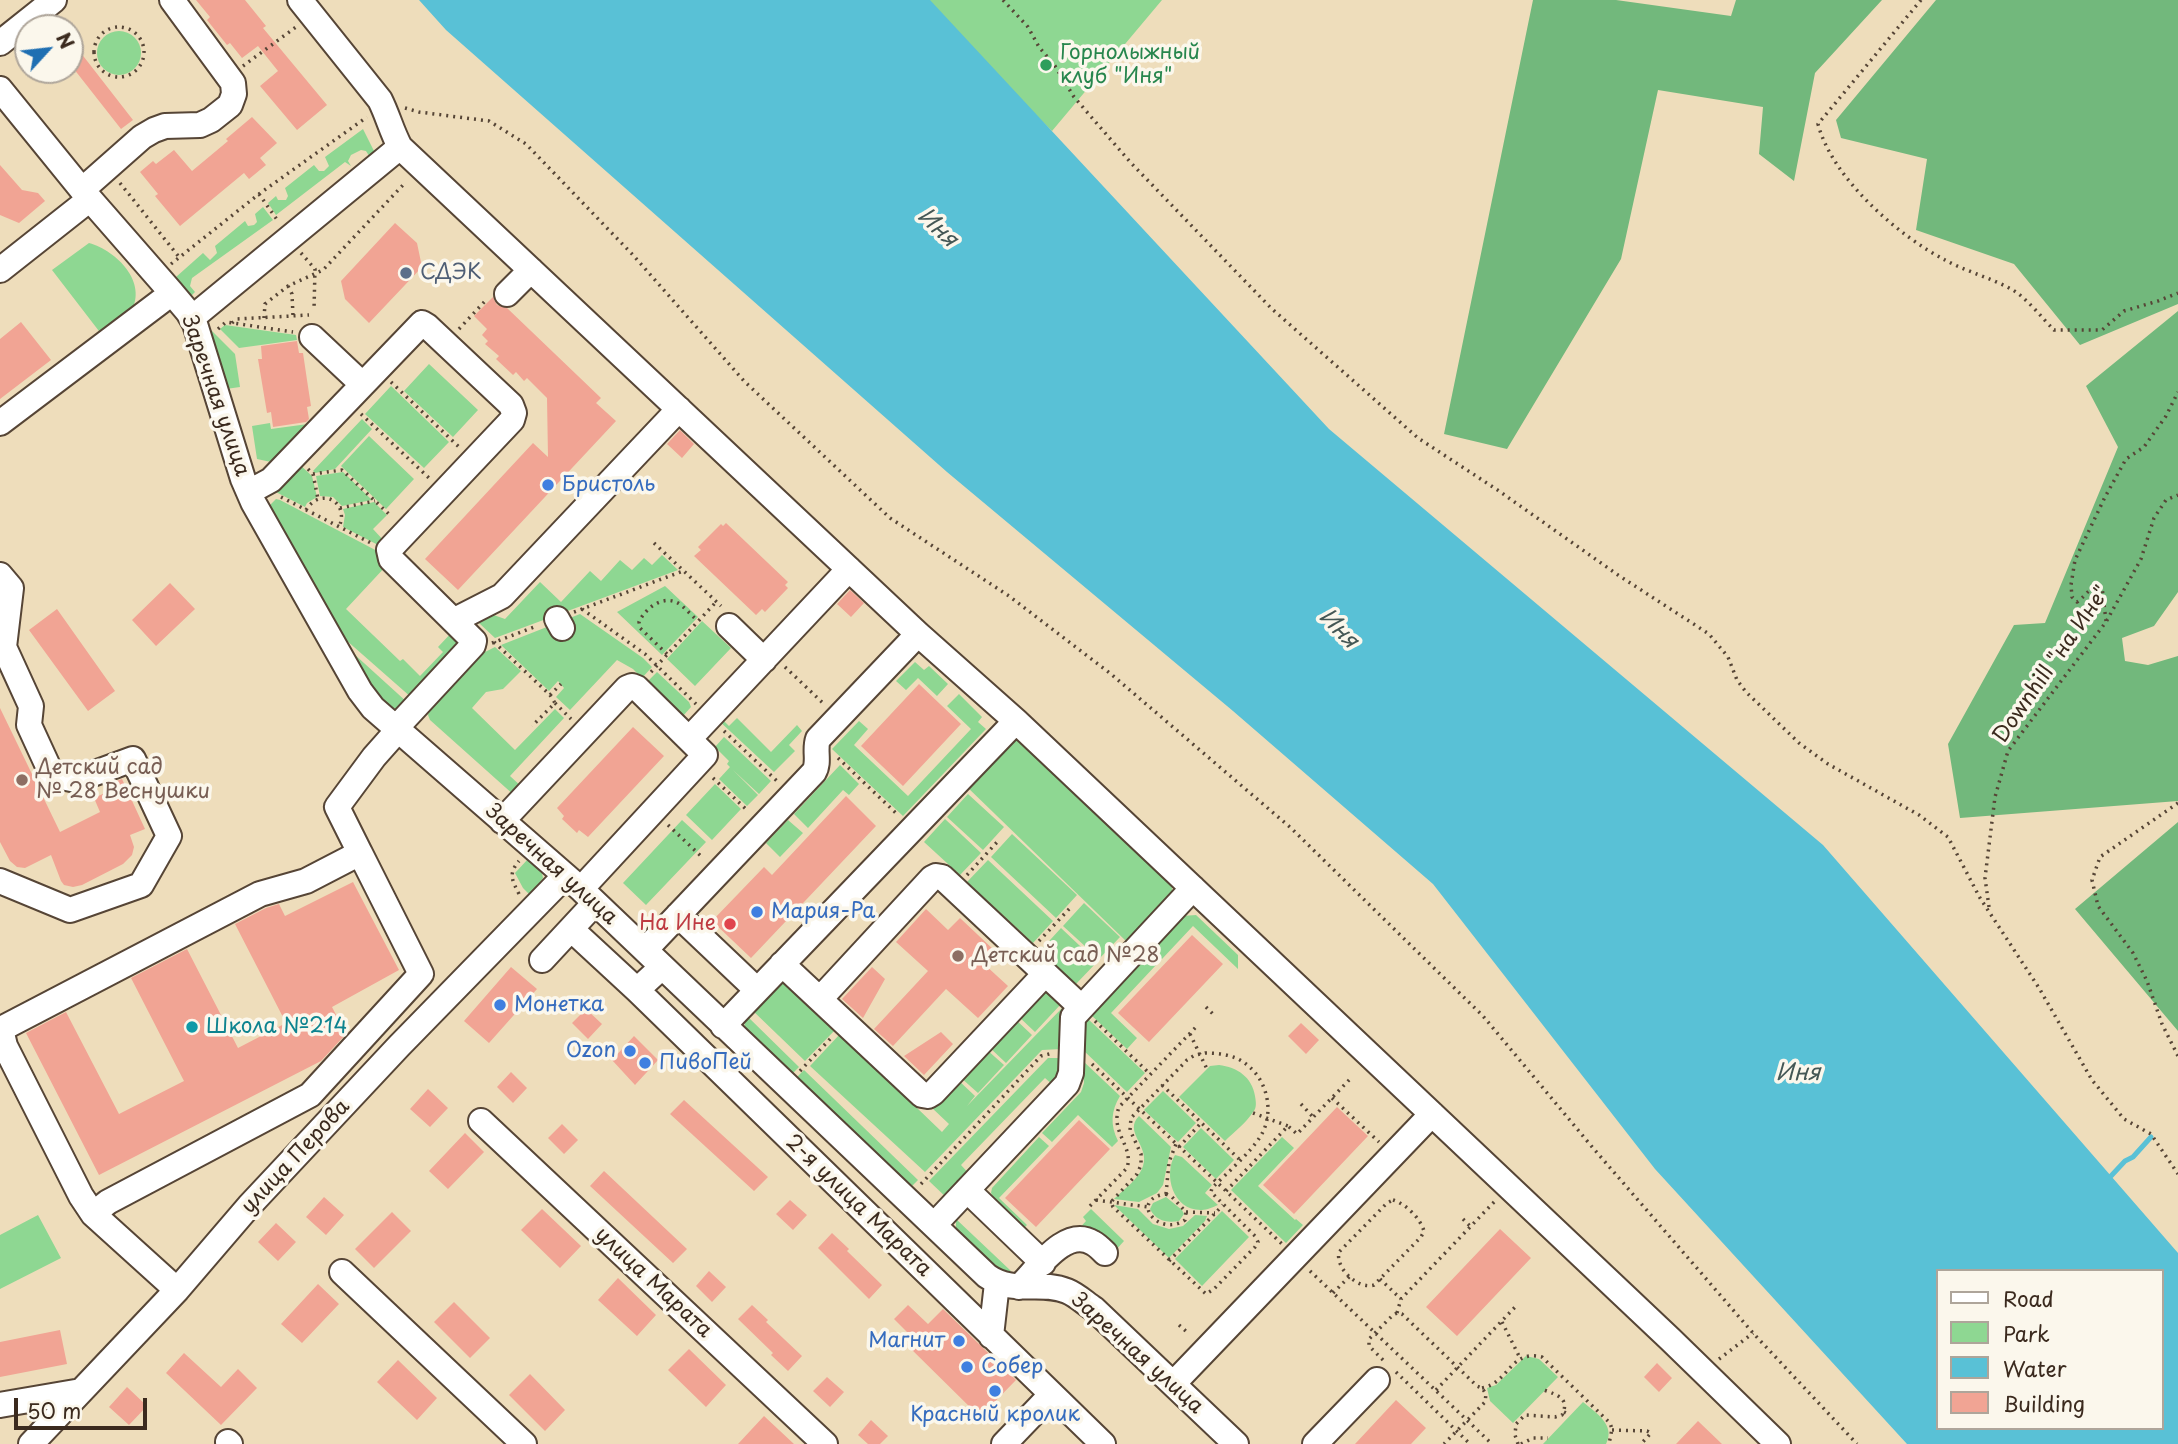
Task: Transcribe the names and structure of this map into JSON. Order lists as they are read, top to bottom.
{
  "streets": {
    "street": [
      "Заречная улица",
      "улица Перова",
      "2-я улица Марата",
      "улица Марата"
    ],
    "path": ["Downhill \"на Ине\""]
  },
  "crossings": [
    ["Заречная улица", "улица Перова"]
  ],
  "water": ["Иня"],
  "places": [
    "Горнолыжный клуб \"Иня\"",
    "СДЭК",
    "Бристоль",
    "Детский сад № 28 Веснушки",
    "Мария-Ра",
    "На Ине",
    "Детский сад №28",
    "Монетка",
    "Школа №214",
    "Ozon",
    "ПивоПей",
    "Магнит",
    "Собер",
    "Красный кролик"
  ],
  "legend": [
    "Road",
    "Park",
    "Water",
    "Building"
  ],
  "scale_bar": "50 m",
  "north": "top right"
}
